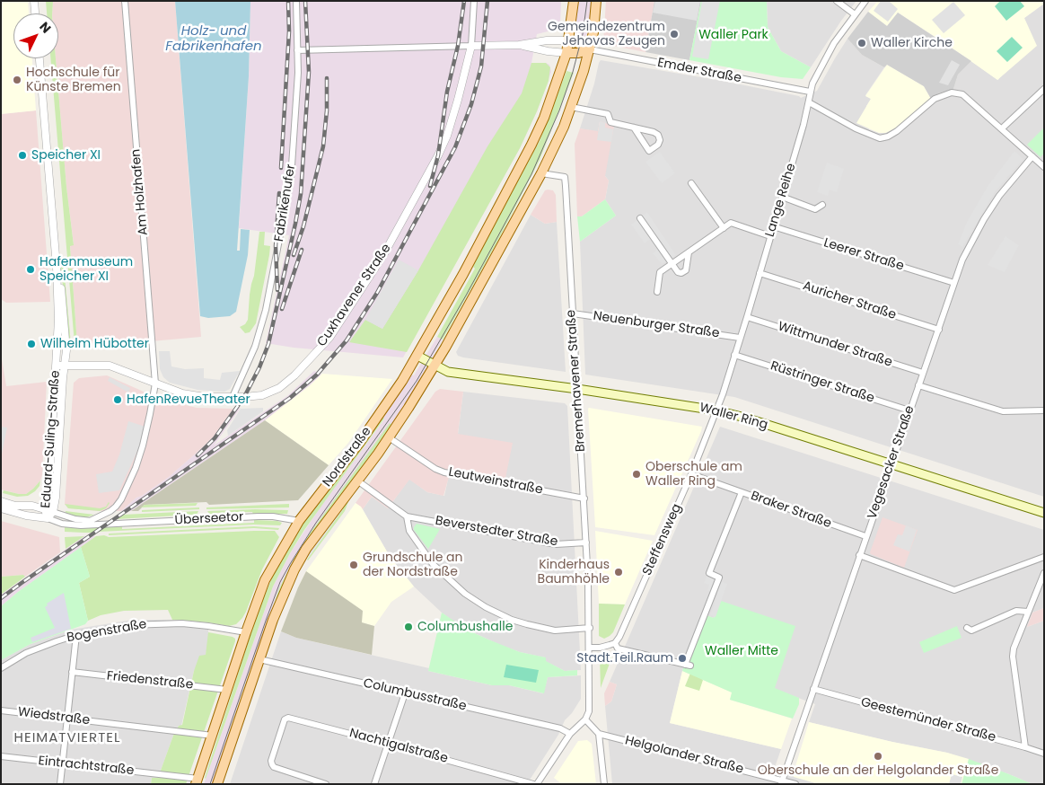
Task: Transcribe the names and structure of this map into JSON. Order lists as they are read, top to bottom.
{
  "streets": {
    "main road": ["Emder Straße", "Waller Ring", "Nordstraße"],
    "street": [
      "Am Holzhafen",
      "Lange Reihe",
      "Fabrikenufer",
      "Leerer Straße",
      "Cuxhavener Straße",
      "Auricher Straße",
      "Neuenburger Straße",
      "Wittmunder Straße",
      "Bremerhavener Straße",
      "Rüstringer Straße",
      "Eduard-Suling-Straße",
      "Vegesacker Straße",
      "Leutweinstraße",
      "Braker Straße",
      "Überseetor",
      "Beverstedter Straße",
      "Steffensweg",
      "Bogenstraße",
      "Friedenstraße",
      "Columbusstraße",
      "Wiedstraße",
      "Geestemünder Straße",
      "Nachtigalstraße",
      "Helgolander Straße",
      "Eintrachtstraße"
    ]
  },
  "crossings": [
    ["Emder Straße", "Lange Reihe"],
    ["Emder Straße", "Fabrikenufer"],
    ["Emder Straße", "Cuxhavener Straße"],
    ["Emder Straße", "Nordstraße"],
    ["Am Holzhafen", "Cuxhavener Straße"],
    ["Am Holzhafen", "Überseetor"],
    ["Lange Reihe", "Leerer Straße"],
    ["Lange Reihe", "Auricher Straße"],
    ["Lange Reihe", "Neuenburger Straße"],
    ["Lange Reihe", "Wittmunder Straße"],
    ["Lange Reihe", "Rüstringer Straße"],
    ["Lange Reihe", "Waller Ring"],
    ["Lange Reihe", "Steffensweg"],
    ["Fabrikenufer", "Cuxhavener Straße"],
    ["Leerer Straße", "Vegesacker Straße"],
    ["Cuxhavener Straße", "Eduard-Suling-Straße"],
    ["Auricher Straße", "Vegesacker Straße"],
    ["Neuenburger Straße", "Bremerhavener Straße"],
    ["Wittmunder Straße", "Vegesacker Straße"],
    ["Bremerhavener Straße", "Waller Ring"],
    ["Bremerhavener Straße", "Nordstraße"],
    ["Bremerhavener Straße", "Leutweinstraße"],
    ["Bremerhavener Straße", "Beverstedter Straße"],
    ["Rüstringer Straße", "Vegesacker Straße"],
    ["Waller Ring", "Nordstraße"],
    ["Waller Ring", "Vegesacker Straße"],
    ["Waller Ring", "Steffensweg"],
    ["Eduard-Suling-Straße", "Überseetor"],
    ["Nordstraße", "Leutweinstraße"],
    ["Nordstraße", "Überseetor"],
    ["Nordstraße", "Bogenstraße"],
    ["Nordstraße", "Friedenstraße"],
    ["Nordstraße", "Columbusstraße"],
    ["Nordstraße", "Wiedstraße"],
    ["Nordstraße", "Eintrachtstraße"],
    ["Vegesacker Straße", "Braker Straße"],
    ["Vegesacker Straße", "Geestemünder Straße"],
    ["Vegesacker Straße", "Helgolander Straße"],
    ["Braker Straße", "Steffensweg"]
  ],
  "districts": ["HEIMATVIERTEL"],
  "water": ["Holz- und Fabrikenhafen"],
  "parks": ["Waller Park", "Waller Mitte"],
  "places": [
    "Gemeindezentrum Jehovas Zeugen",
    "Waller Kirche",
    "Hochschule für Künste Bremen",
    "Speicher XI",
    "Hafenmuseum Speicher XI",
    "Wilhelm Hübotter",
    "HafenRevueTheater",
    "Oberschule am Waller Ring",
    "Grundschule an der Nordstraße",
    "Kinderhaus Baumhöhle",
    "Columbushalle",
    "Stadt.Teil.Raum",
    "Oberschule an der Helgolander Straße"
  ],
  "north": "top right"
}
